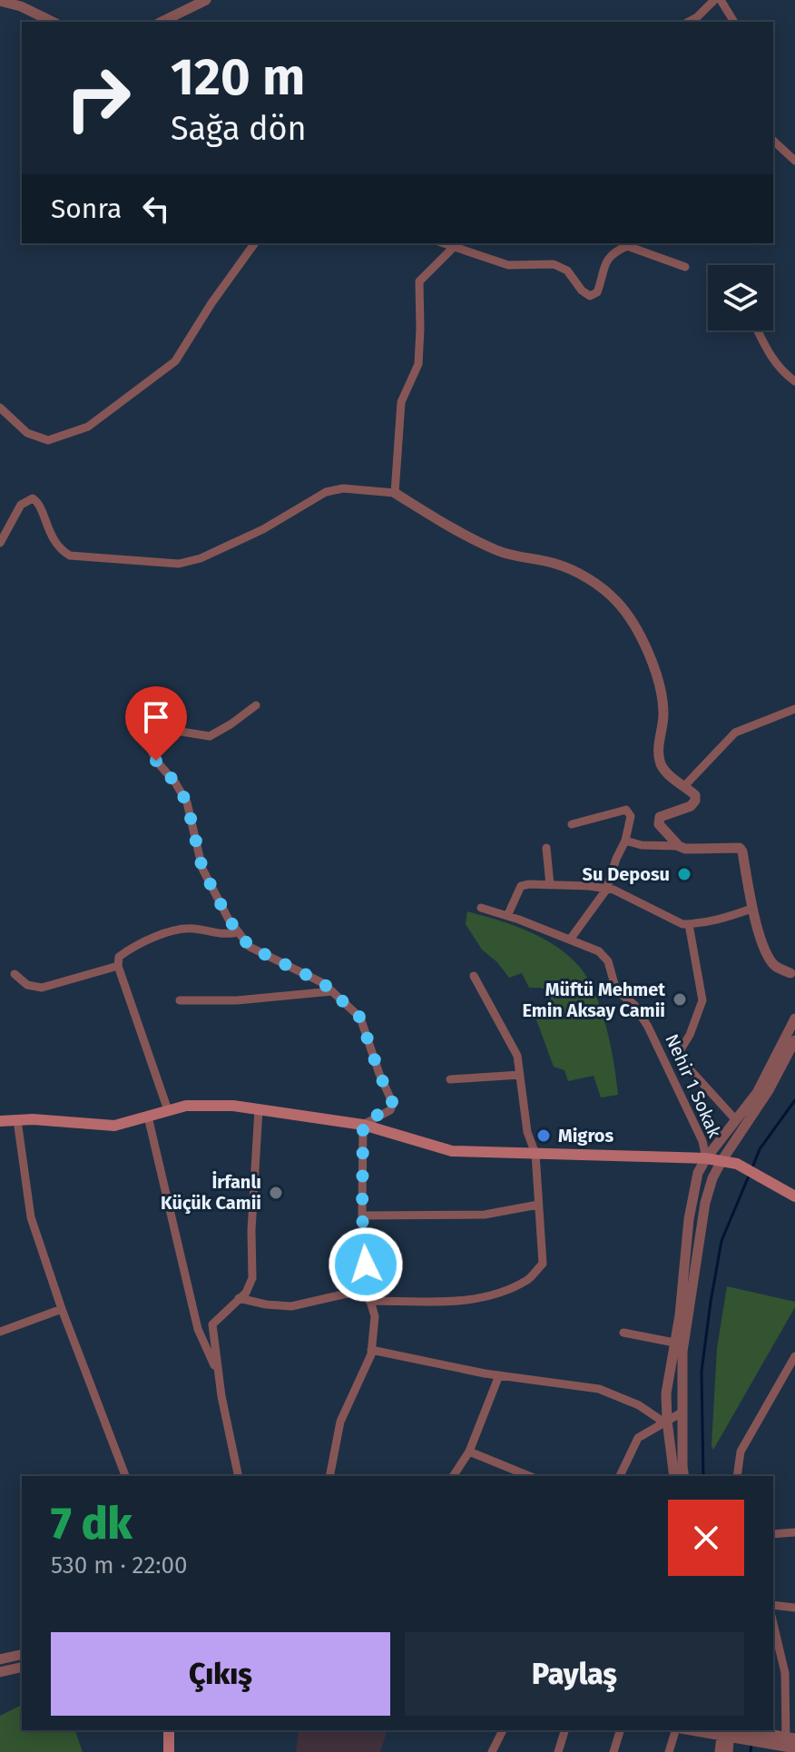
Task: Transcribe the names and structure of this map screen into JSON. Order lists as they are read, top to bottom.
{
  "streets": {
    "street": ["Nehir 1 Sokak"]
  },
  "places": [
    "Su Deposu",
    "Müftü Mehmet Emin Aksay Camii",
    "Migros",
    "İrfanlı Küçük Camii"
  ],
  "page": {
    "turn": ["120 m", "Sağa dön"],
    "then": "Sonra",
    "heading": ["7 dk", "530 m · 22:00"],
    "buttons": ["Çıkış", "Paylaş"]
  }
}
